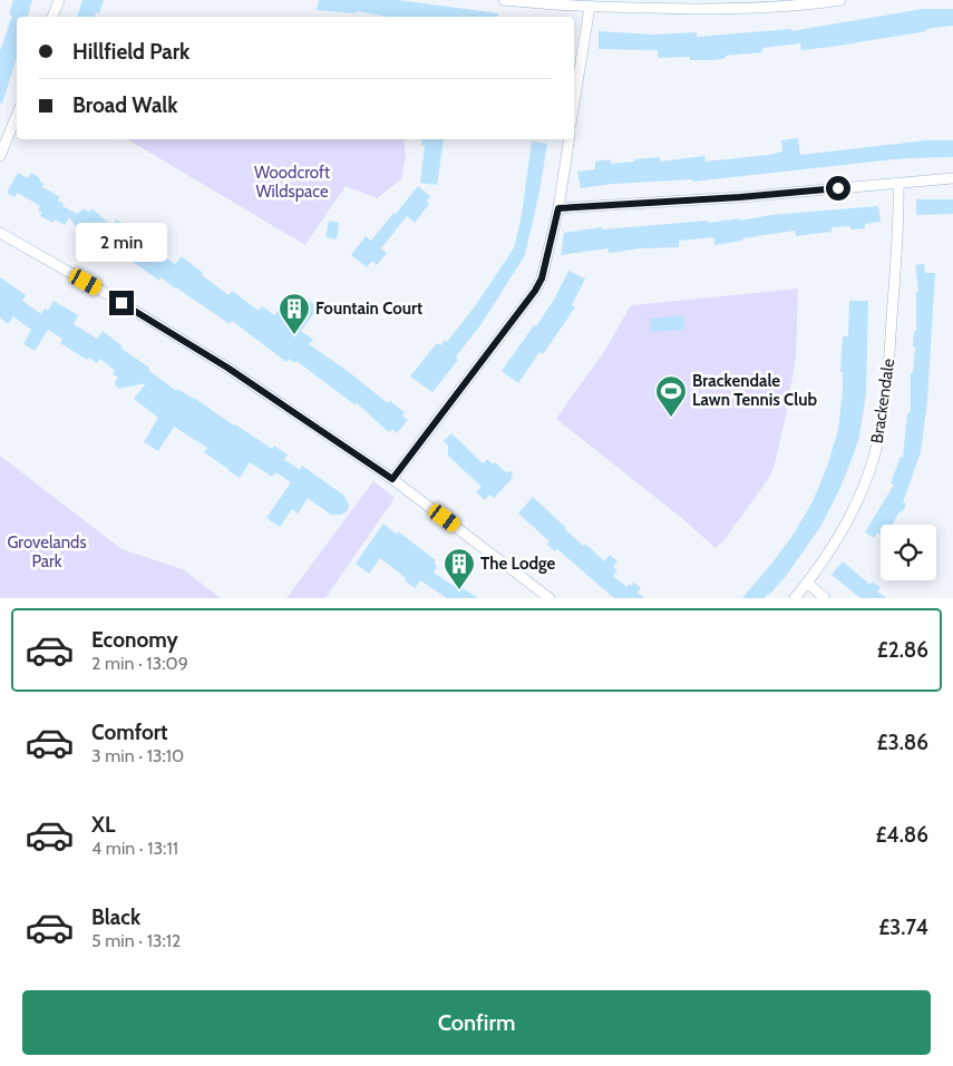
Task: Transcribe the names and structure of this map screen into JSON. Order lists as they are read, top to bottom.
{
  "streets": {
    "street": ["Brackendale"]
  },
  "parks": ["Woodcroft Wildspace", "Grovelands Park"],
  "places": {
    "building": ["Fountain Court", "The Lodge"],
    "sports": ["Brackendale Lawn Tennis Club"]
  },
  "page": {
    "banner": ["Hillfield Park", "Broad Walk"],
    "bubble": "2 min",
    "list": [
      {
        "name": "Economy",
        "note": "2 min · 13:09",
        "value": "£2.86"
      },
      {
        "name": "Comfort",
        "note": "3 min · 13:10",
        "value": "£3.86"
      },
      {
        "name": "XL",
        "note": "4 min · 13:11",
        "value": "£4.86"
      },
      {
        "name": "Black",
        "note": "5 min · 13:12",
        "value": "£3.74"
      }
    ],
    "buttons": "Confirm"
  }
}
